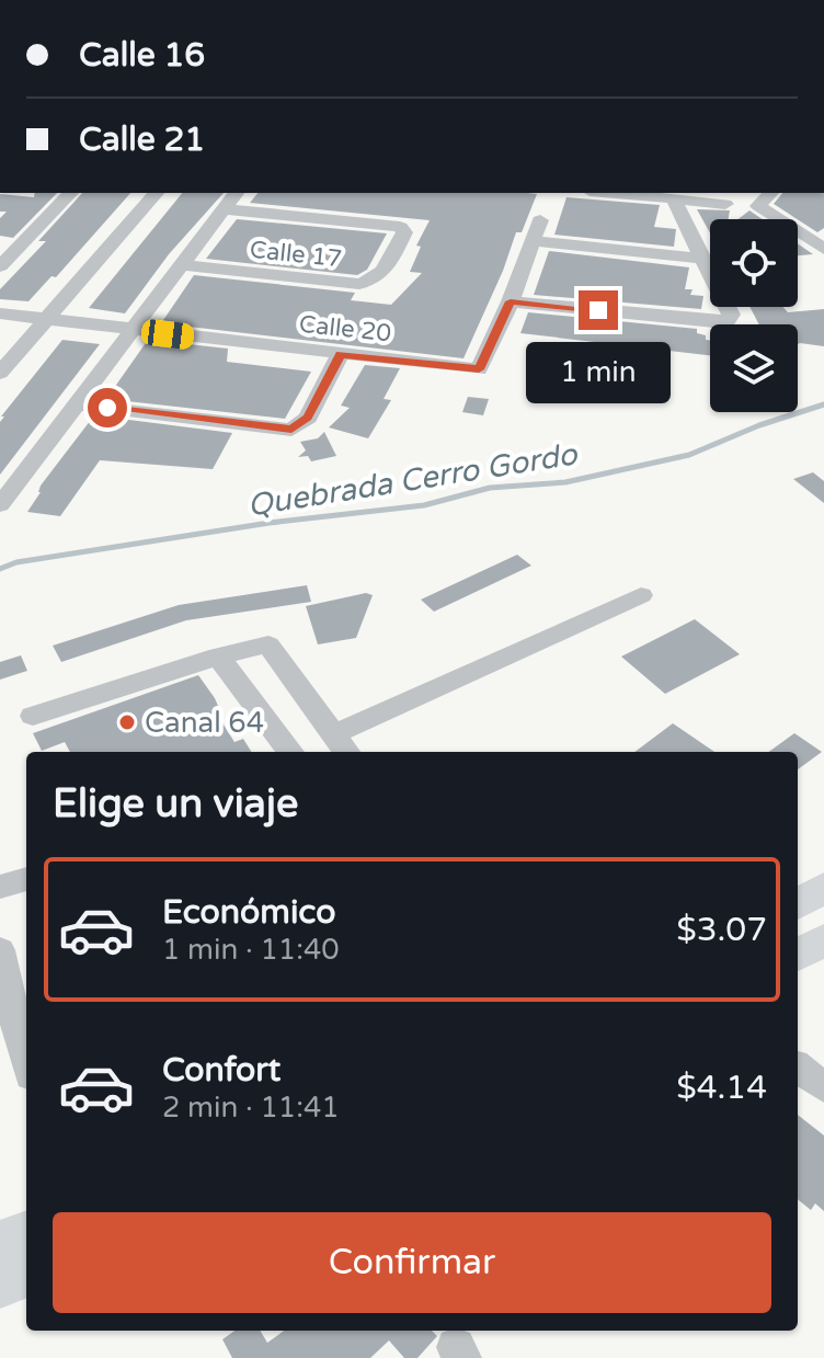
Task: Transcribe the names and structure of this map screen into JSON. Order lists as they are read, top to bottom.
{
  "streets": {
    "street": ["Calle 17", "Calle 20"]
  },
  "water": ["Quebrada Cerro Gordo"],
  "places": ["Canal 64"],
  "page": {
    "banner": ["Calle 16", "Calle 21"],
    "bubble": "1 min",
    "heading": "Elige un viaje",
    "list": [
      {
        "name": "Económico",
        "note": "1 min · 11:40",
        "value": "$3.07"
      },
      {
        "name": "Confort",
        "note": "2 min · 11:41",
        "value": "$4.14"
      }
    ],
    "buttons": "Confirmar"
  }
}
